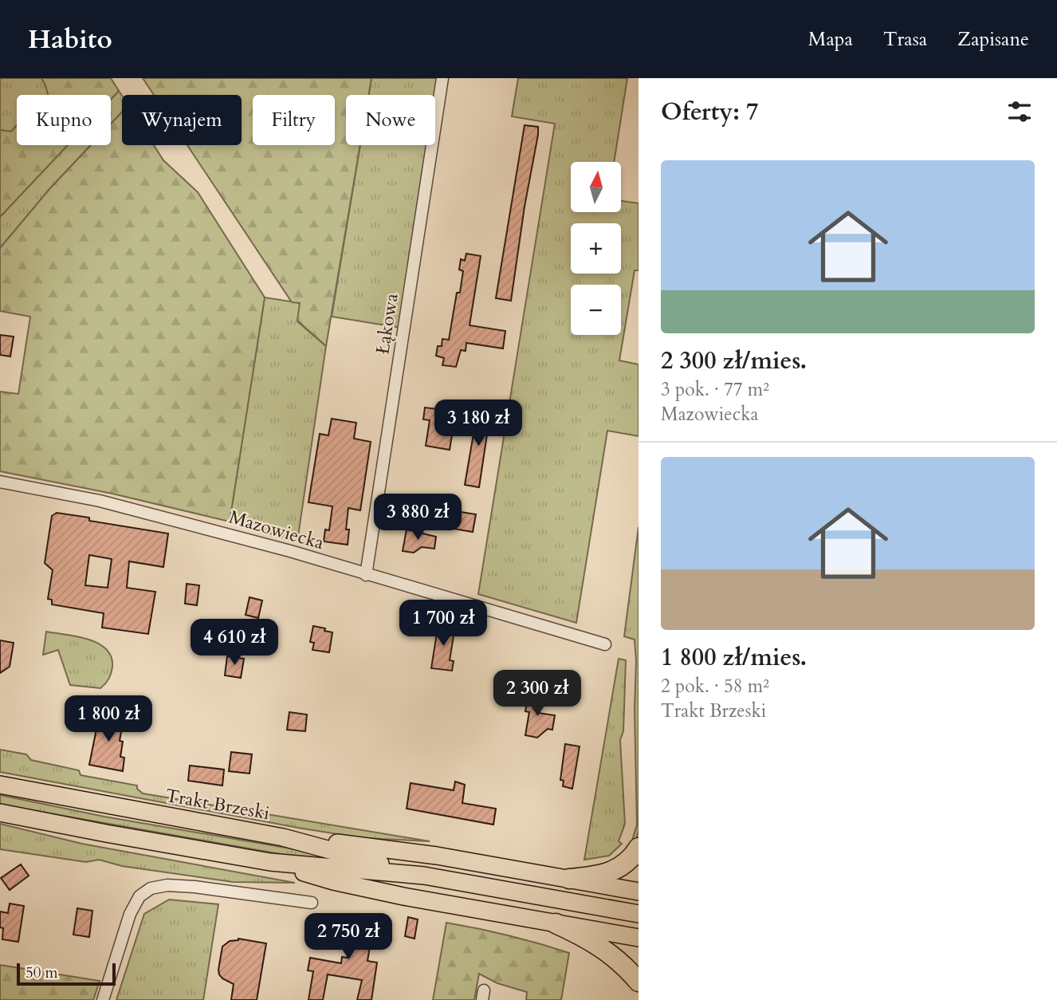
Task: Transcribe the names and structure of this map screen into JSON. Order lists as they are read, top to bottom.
{
  "streets": {
    "main road": ["Trakt Brzeski"],
    "street": ["Łąkowa", "Mazowiecka"]
  },
  "crossings": [
    ["Łąkowa", "Mazowiecka"]
  ],
  "scale_bar": "50 m",
  "north": "top",
  "page": {
    "header": "Habito",
    "nav": ["Mapa", "Trasa", "Zapisane"],
    "heading": "Oferty: 7",
    "chip": [
      "Kupno",
      "Wynajem",
      "Filtry",
      "Nowe"
    ],
    "list": [
      {
        "name": "2 300 zł/mies.",
        "note": "3 pok. · 77 m² · Mazowiecka"
      },
      {
        "name": "1 800 zł/mies.",
        "note": "2 pok. · 58 m² · Trakt Brzeski"
      }
    ],
    "map_buttons": ["+", "−"],
    "price": [
      "3 180 zł",
      "3 880 zł",
      "1 700 zł",
      "4 610 zł",
      "2 300 zł",
      "1 800 zł",
      "2 750 zł"
    ],
    "scale": "50 m"
  }
}
